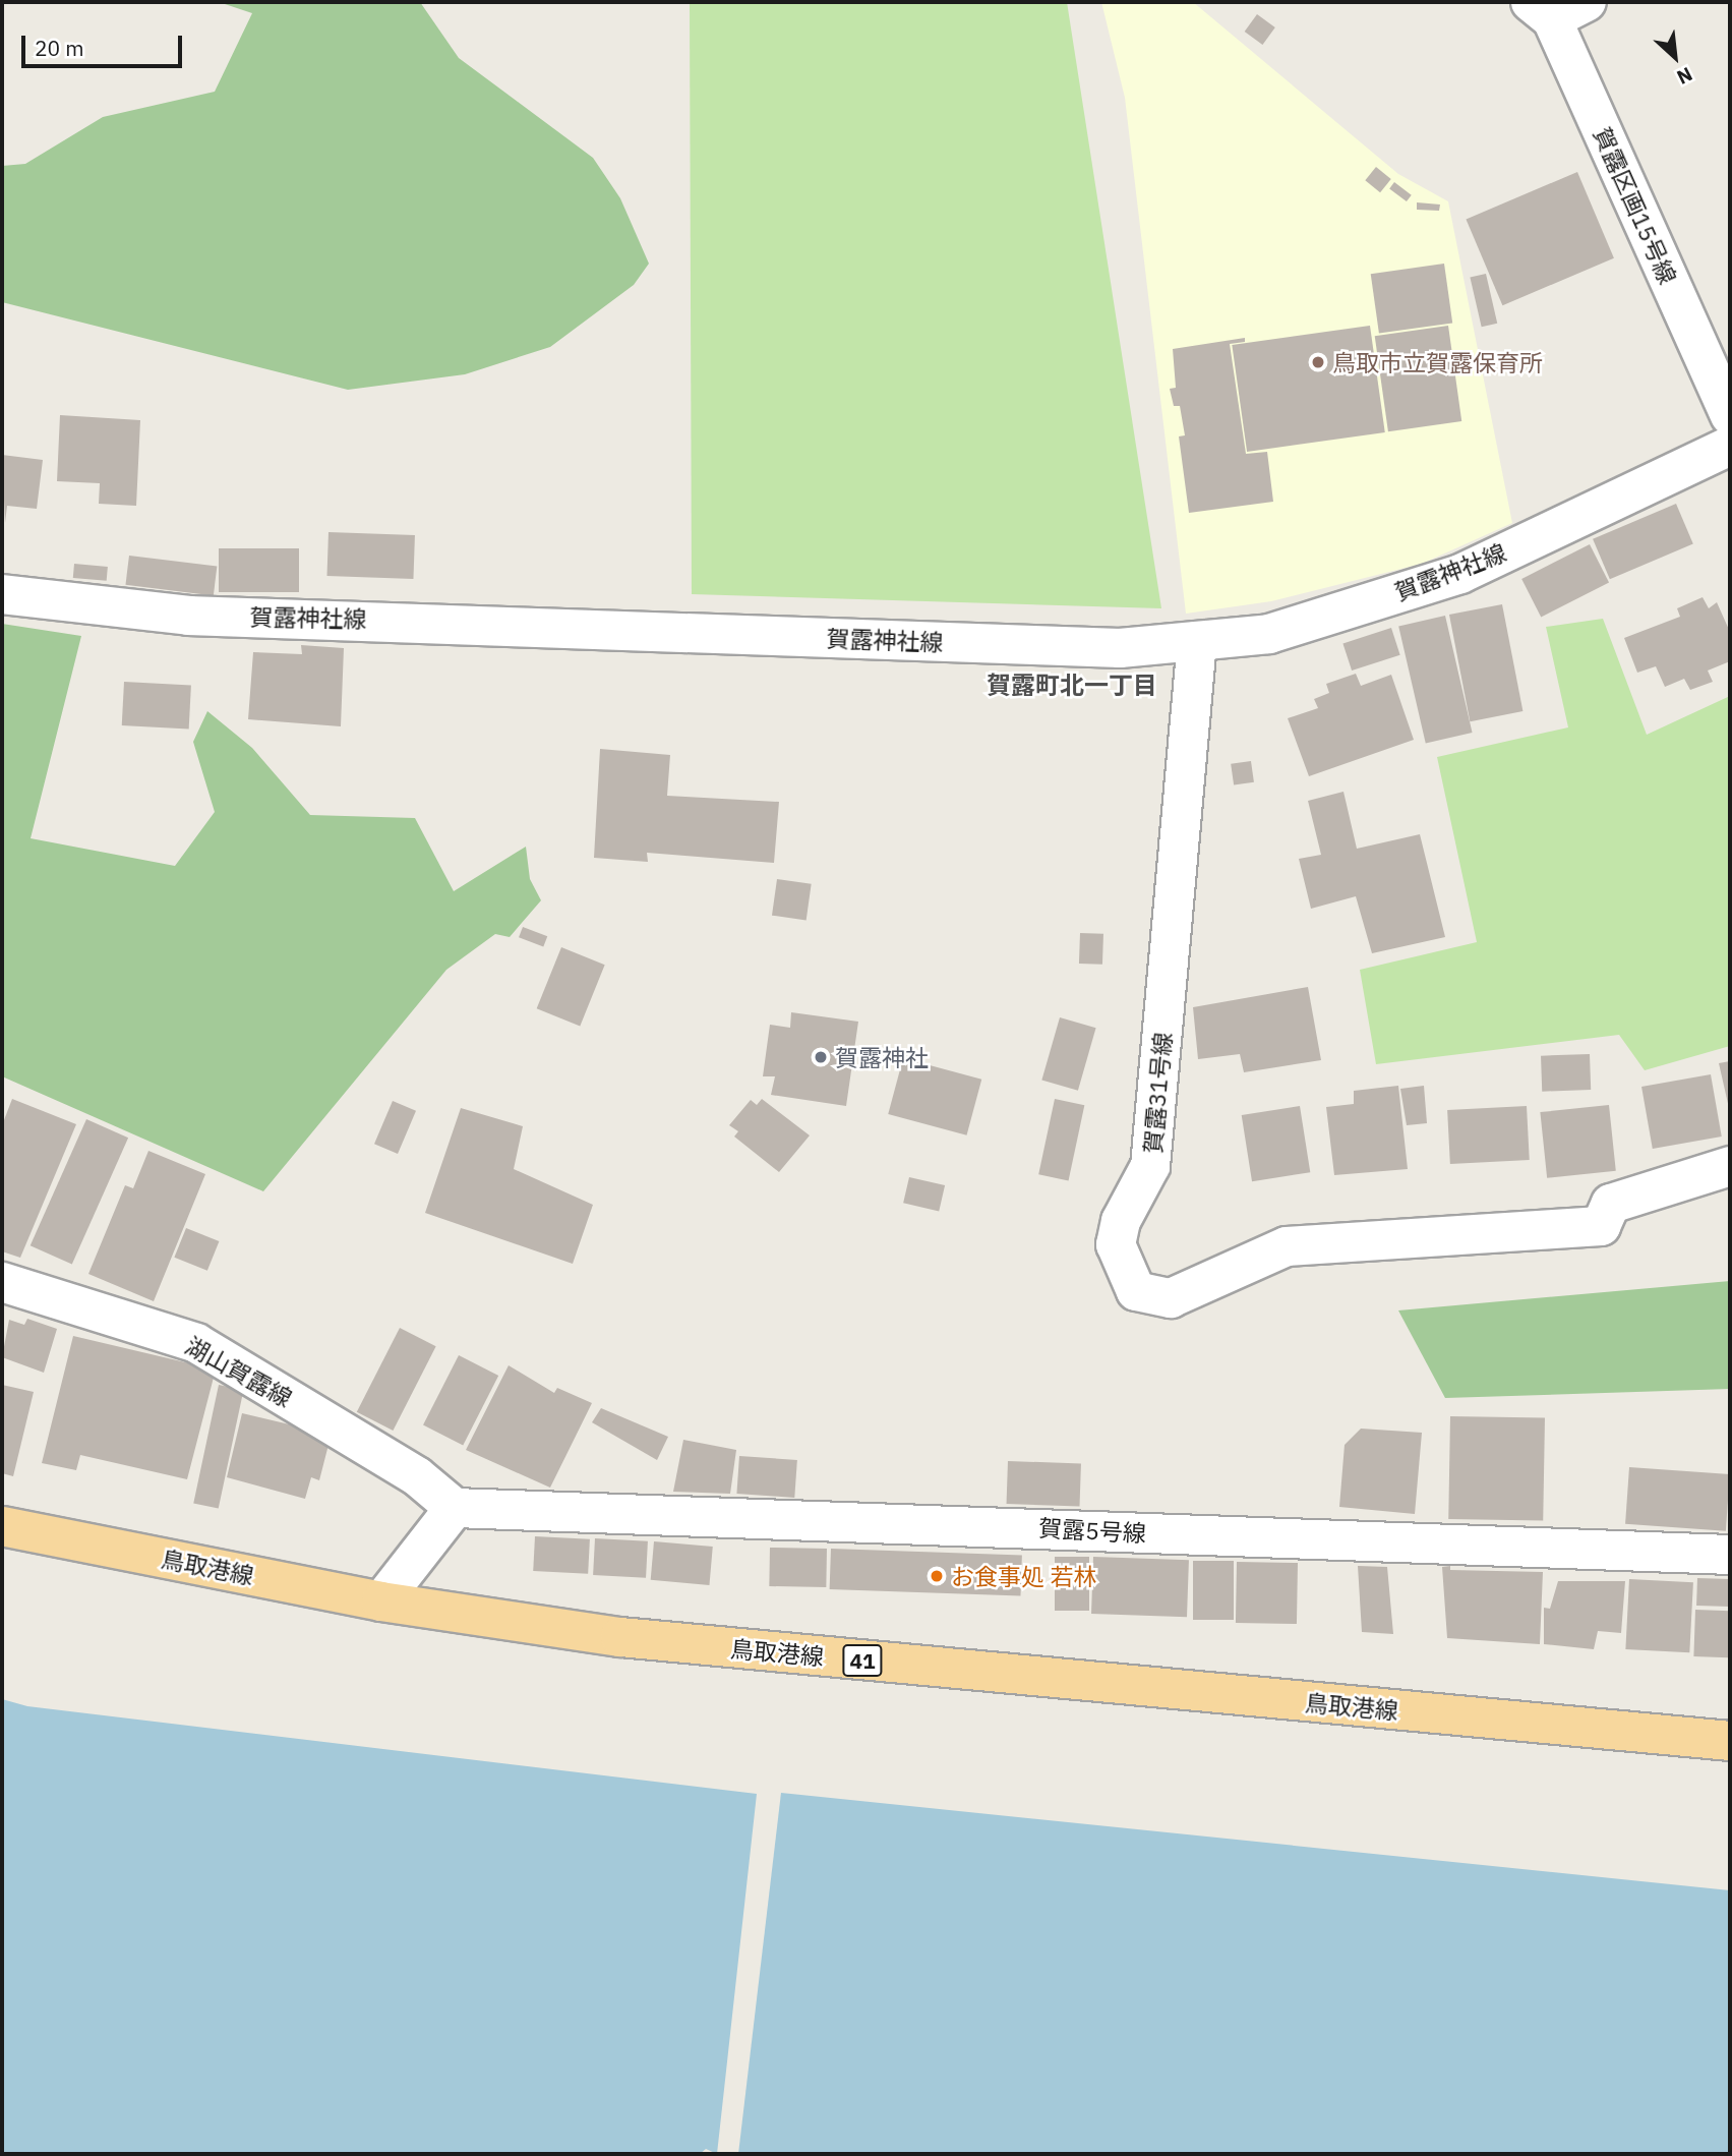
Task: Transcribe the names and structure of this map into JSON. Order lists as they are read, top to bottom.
{
  "streets": {
    "main road": ["鳥取港線", "41"],
    "street": [
      "賀露区画15号線",
      "賀露神社線",
      "賀露31号線",
      "湖山賀露線",
      "賀露5号線"
    ]
  },
  "crossings": [
    ["賀露神社線", "賀露31号線"],
    ["湖山賀露線", "賀露5号線"]
  ],
  "districts": ["賀露町北一丁目"],
  "places": ["鳥取市立賀露保育所", "賀露神社", "お食事処 若林"],
  "scale_bar": "20 m",
  "north": "bottom right"
}
